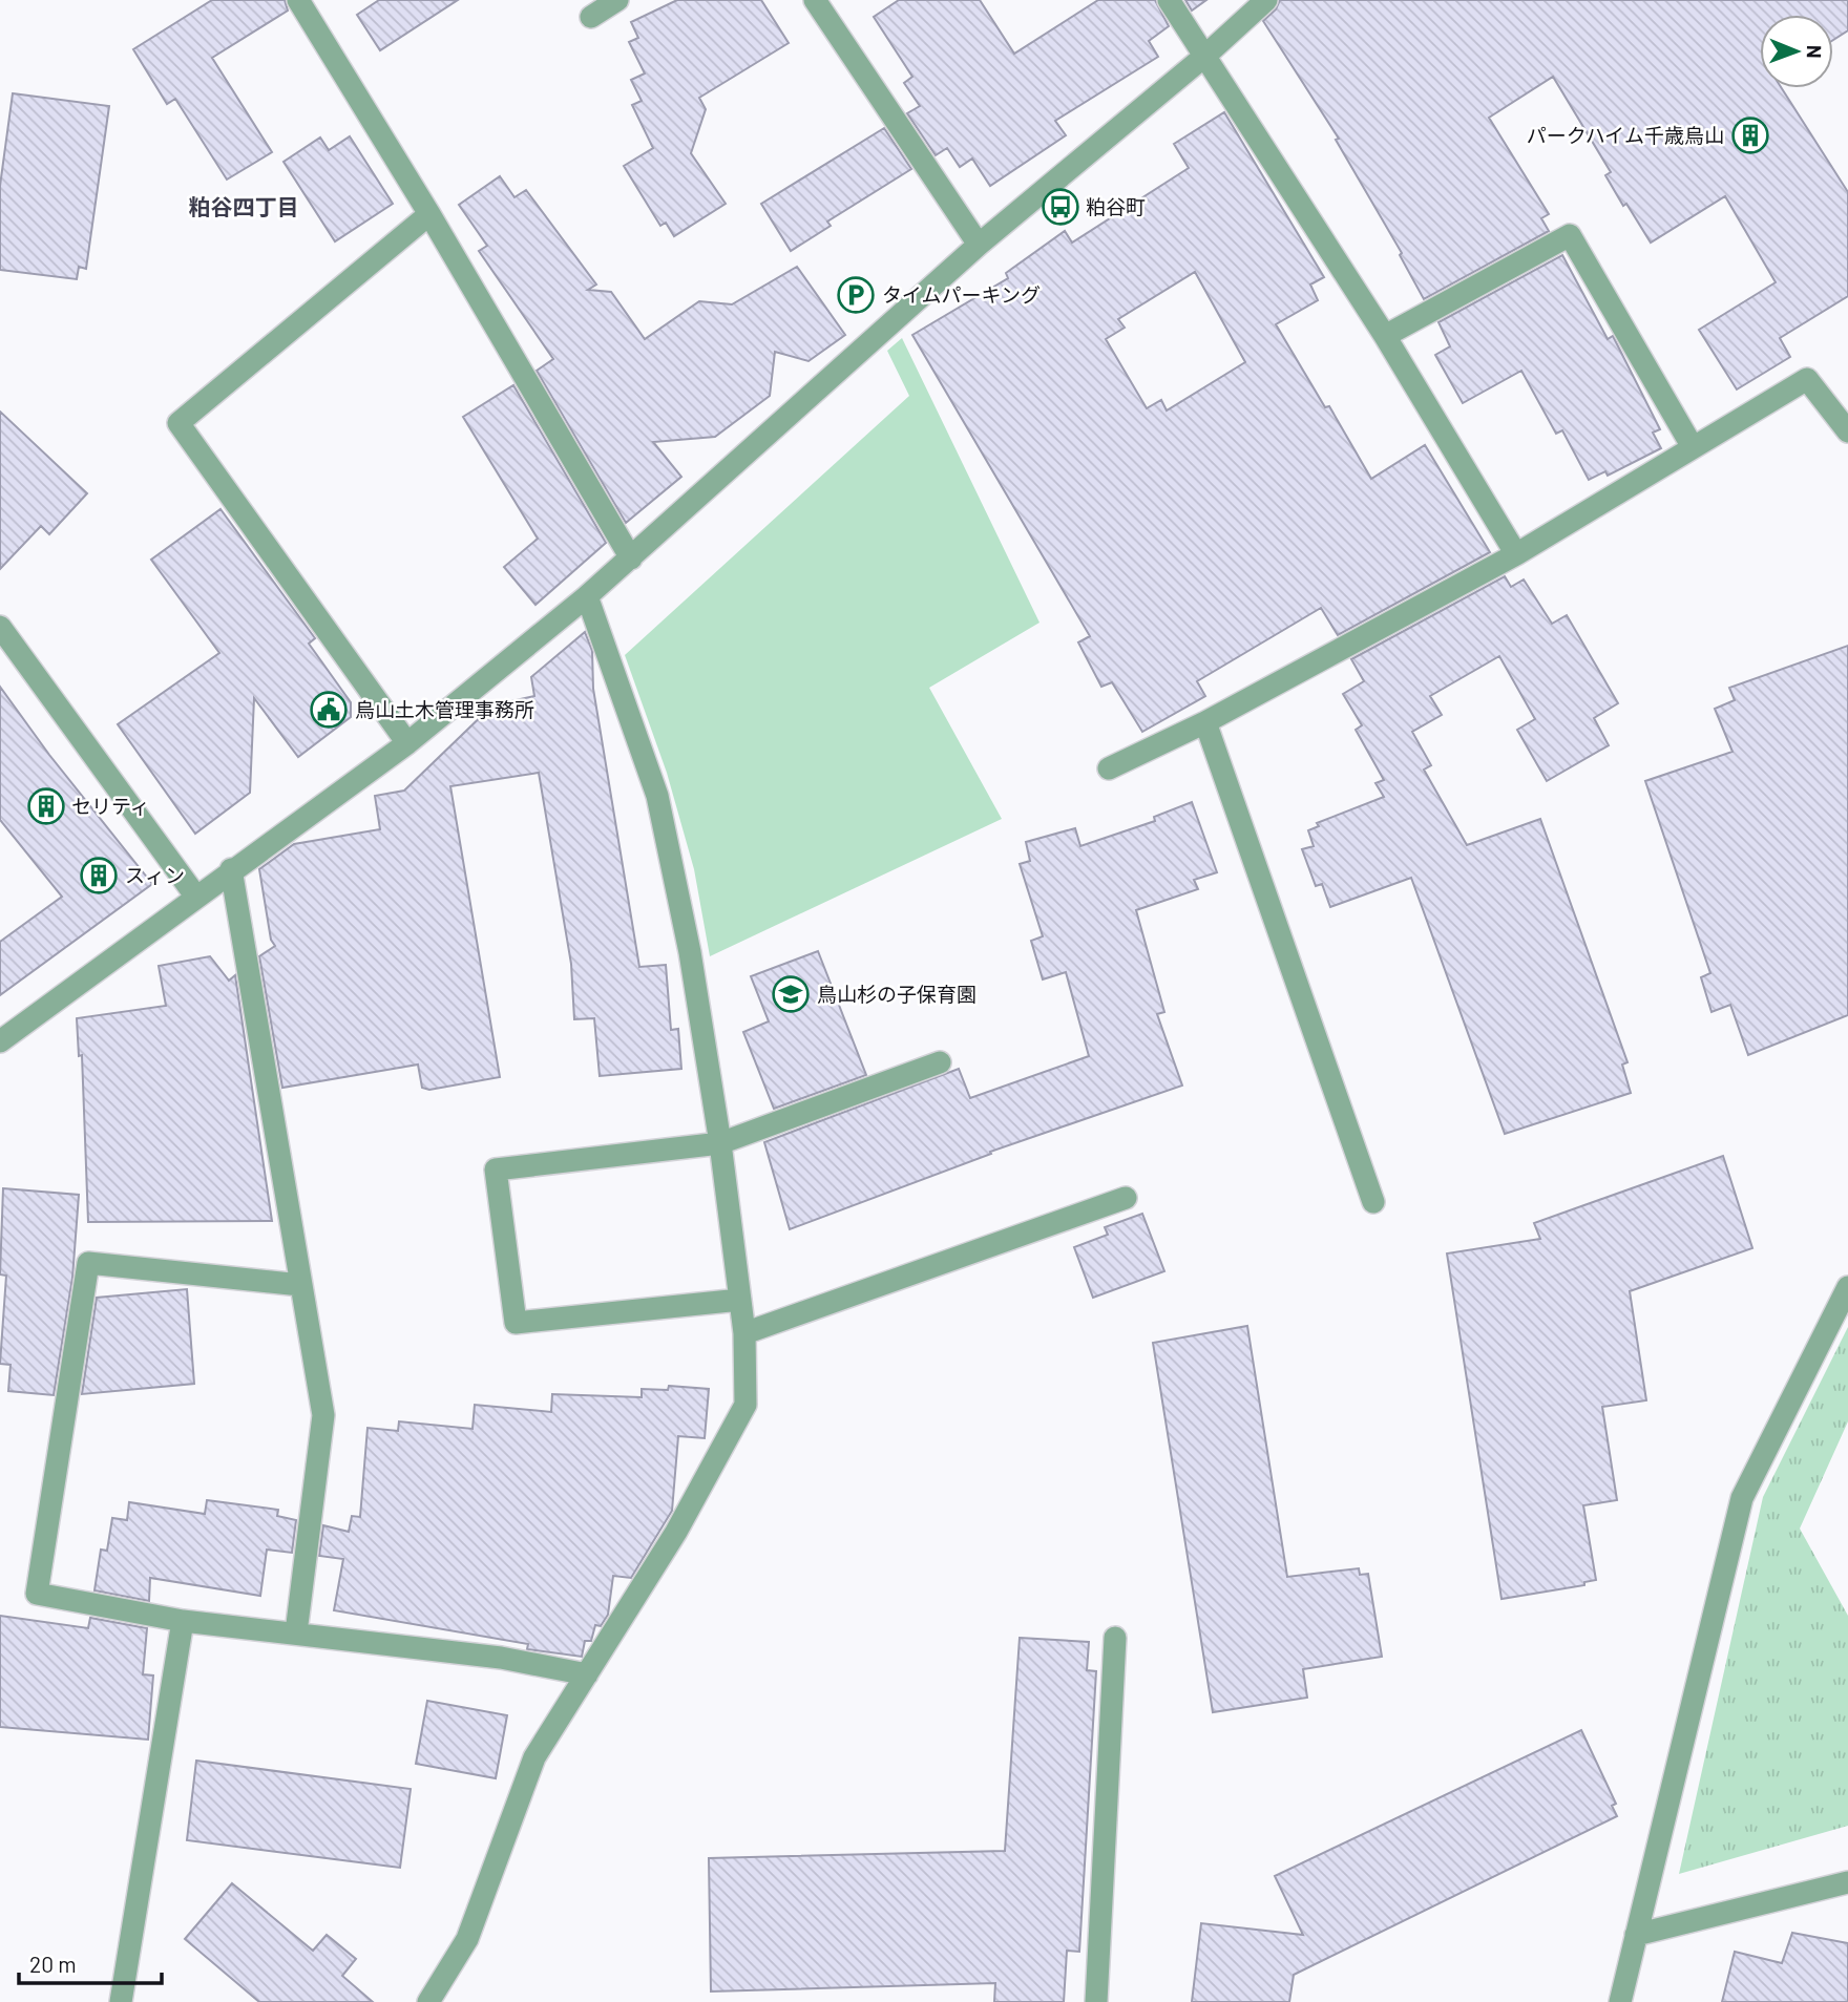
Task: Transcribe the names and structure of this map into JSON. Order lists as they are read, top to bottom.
{
  "districts": ["粕谷四丁目"],
  "places": {
    "building": ["パークハイム千歳烏山", "セリティ", "スィン"],
    "bus stop": ["粕谷町"],
    "parking": ["タイムパーキング"],
    "public building": ["烏山土木管理事務所"],
    "school or university": ["鳥山杉の子保育園"]
  },
  "scale_bar": "20 m",
  "north": "right"
}
